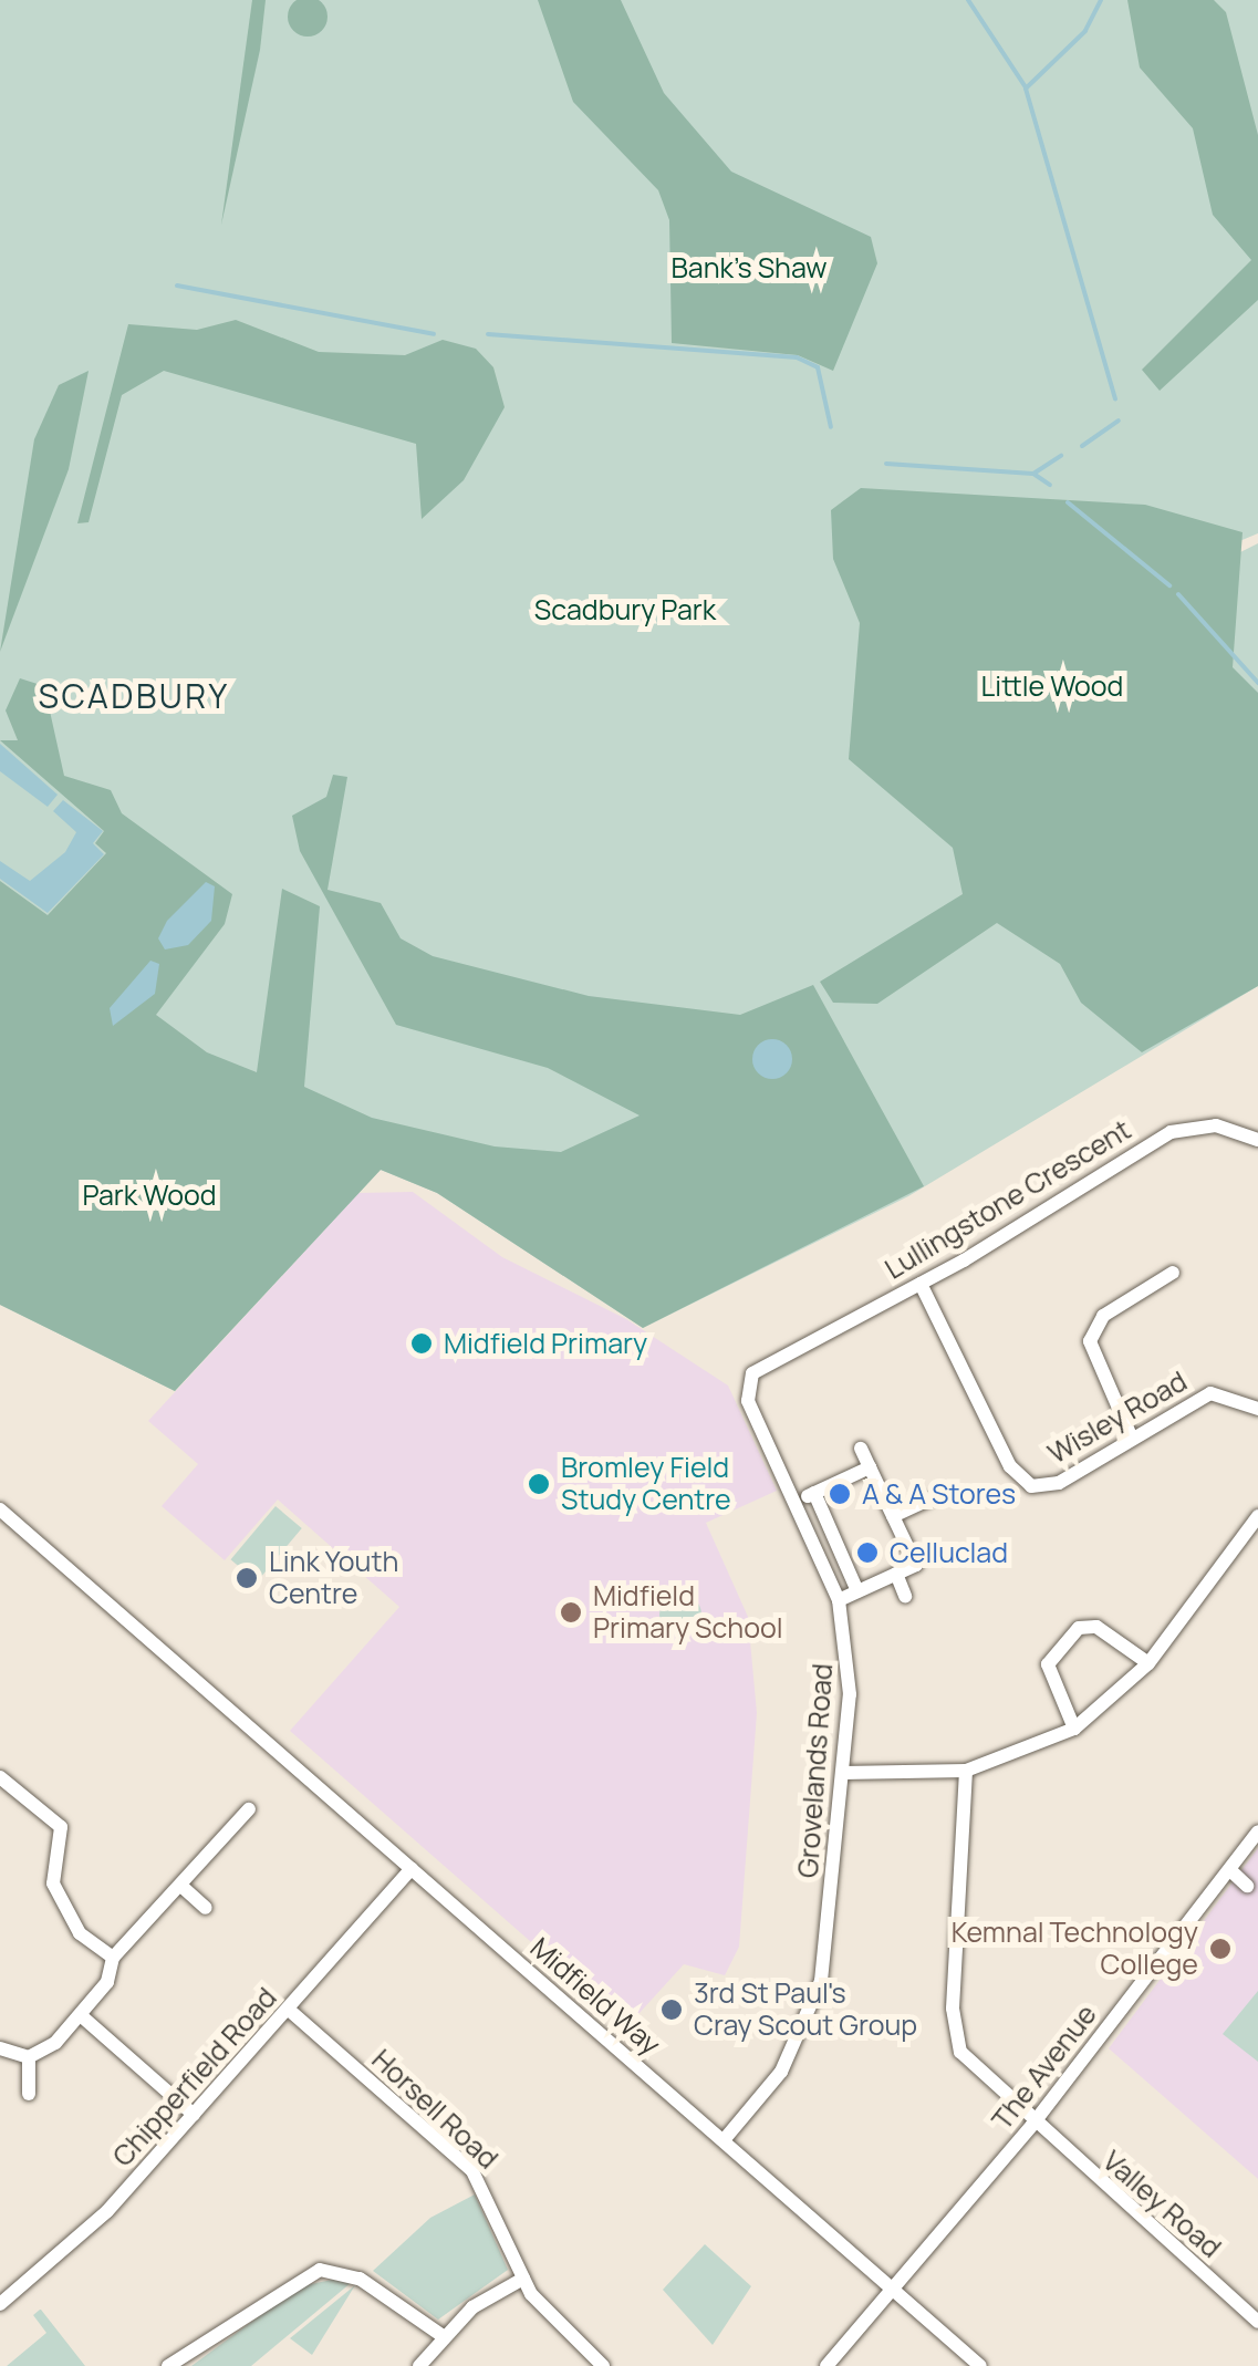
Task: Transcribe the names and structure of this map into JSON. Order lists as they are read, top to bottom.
{
  "streets": {
    "street": [
      "Lullingstone Crescent",
      "Wisley Road",
      "Grovelands Road",
      "Midfield Way",
      "The Avenue",
      "Chipperfield Road",
      "Horsell Road",
      "Valley Road"
    ]
  },
  "crossings": [
    ["Lullingstone Crescent", "Wisley Road"],
    ["Lullingstone Crescent", "Grovelands Road"],
    ["Grovelands Road", "Midfield Way"],
    ["Midfield Way", "The Avenue"],
    ["Midfield Way", "Chipperfield Road"],
    ["The Avenue", "Valley Road"],
    ["Chipperfield Road", "Horsell Road"]
  ],
  "districts": ["SCADBURY"],
  "parks": [
    "Bank's Shaw",
    "Scadbury Park",
    "Little Wood",
    "Park Wood"
  ],
  "places": [
    "Midfield Primary",
    "Bromley Field Study Centre",
    "A & A Stores",
    "Celluclad",
    "Link Youth Centre",
    "Midfield Primary School",
    "Kemnal Technology College",
    "3rd St Paul's Cray Scout Group"
  ]
}
